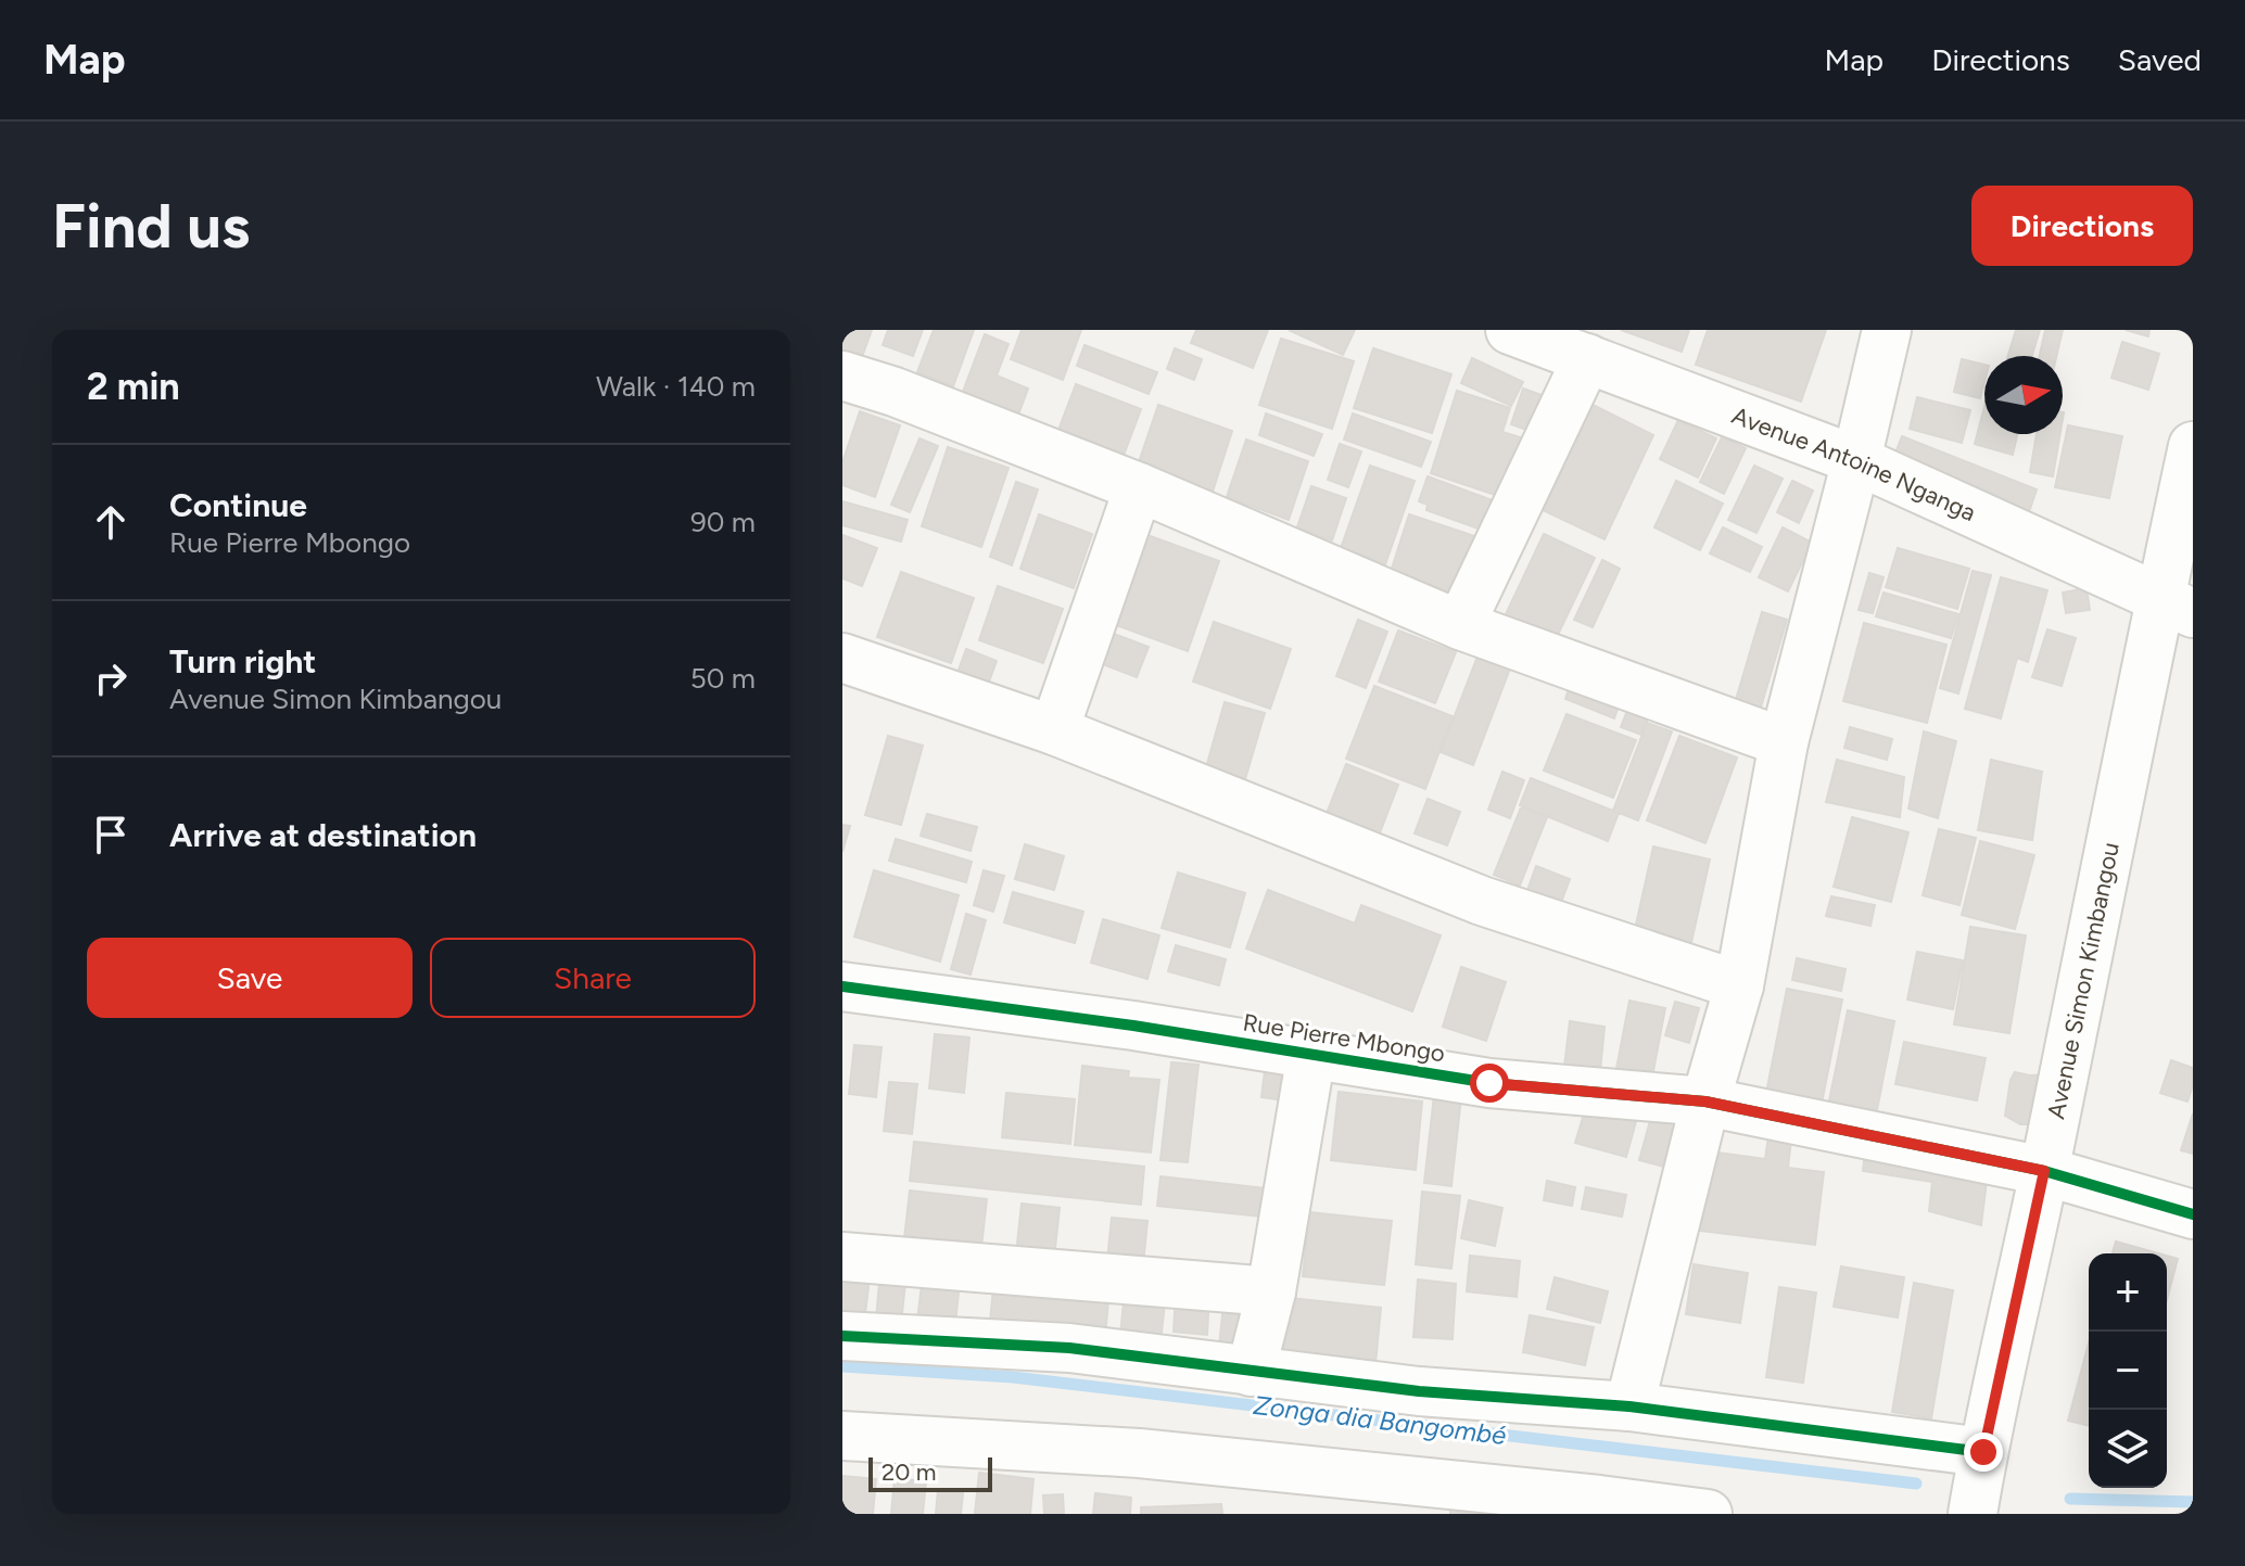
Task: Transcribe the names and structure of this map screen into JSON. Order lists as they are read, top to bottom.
{
  "streets": {
    "street": ["Avenue Antoine Nganga", "Avenue Simon Kimbangou", "Rue Pierre Mbongo"]
  },
  "crossings": [
    ["Avenue Antoine Nganga", "Avenue Simon Kimbangou"],
    ["Avenue Simon Kimbangou", "Rue Pierre Mbongo"]
  ],
  "water": ["Zonga dia Bangombé"],
  "scale_bar": "20 m",
  "north": "right",
  "page": {
    "header": "Map",
    "nav": ["Map", "Directions", "Saved"],
    "buttons": [
      "Directions",
      ["Save", "Share"]
    ],
    "title": "Find us",
    "heading": ["2 min", "Walk · 140 m"],
    "list": [
      ["Continue", "Rue Pierre Mbongo", "90 m"],
      ["Turn right", "Avenue Simon Kimbangou", "50 m"],
      "Arrive at destination"
    ],
    "map_buttons": ["+", "−"],
    "scale": "20 m"
  }
}
